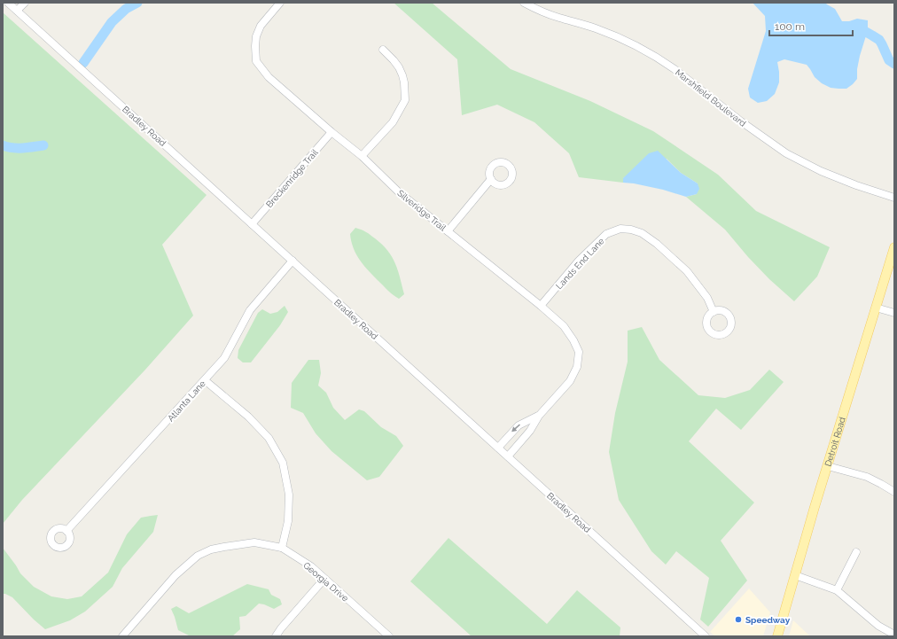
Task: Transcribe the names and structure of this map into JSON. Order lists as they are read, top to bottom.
{
  "streets": {
    "main road": ["Detroit Road"],
    "street": [
      "Marshfield Boulevard",
      "Bradley Road",
      "Breckenridge Trail",
      "Silveridge Trail",
      "Lands End Lane",
      "Atlanta Lane",
      "Georgia Drive"
    ]
  },
  "crossings": [
    ["Bradley Road", "Breckenridge Trail"],
    ["Bradley Road", "Silveridge Trail"],
    ["Bradley Road", "Atlanta Lane"],
    ["Breckenridge Trail", "Silveridge Trail"],
    ["Silveridge Trail", "Lands End Lane"]
  ],
  "places": ["Speedway"],
  "scale_bar": "100 m"
}
